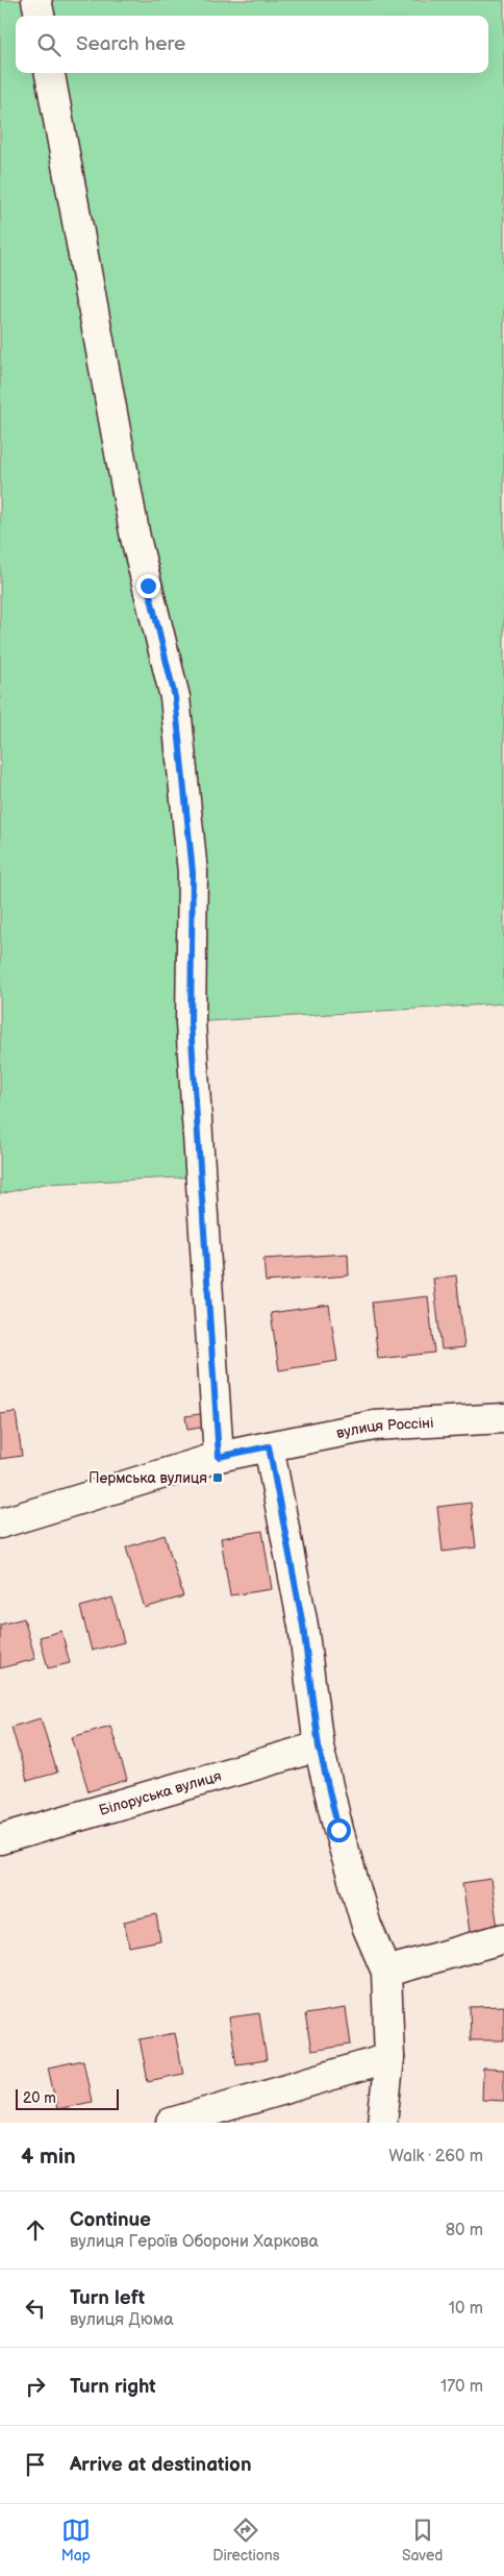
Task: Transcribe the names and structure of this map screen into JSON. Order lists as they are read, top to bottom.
{
  "streets": {
    "street": ["вулиця Россіні", "Білоруська вулиця"]
  },
  "places": {
    "transit": ["Пермська вулиця"]
  },
  "scale_bar": "20 m",
  "page": {
    "search": "Search here",
    "scale": "20 m",
    "heading": ["4 min", "Walk · 260 m"],
    "list": [
      ["Continue", "вулиця Героїв Оборони Харкова", "80 m"],
      ["Turn left", "вулиця Дюма", "10 m"],
      ["Turn right", "170 m"],
      "Arrive at destination"
    ],
    "nav": ["Map", "Directions", "Saved"]
  }
}
